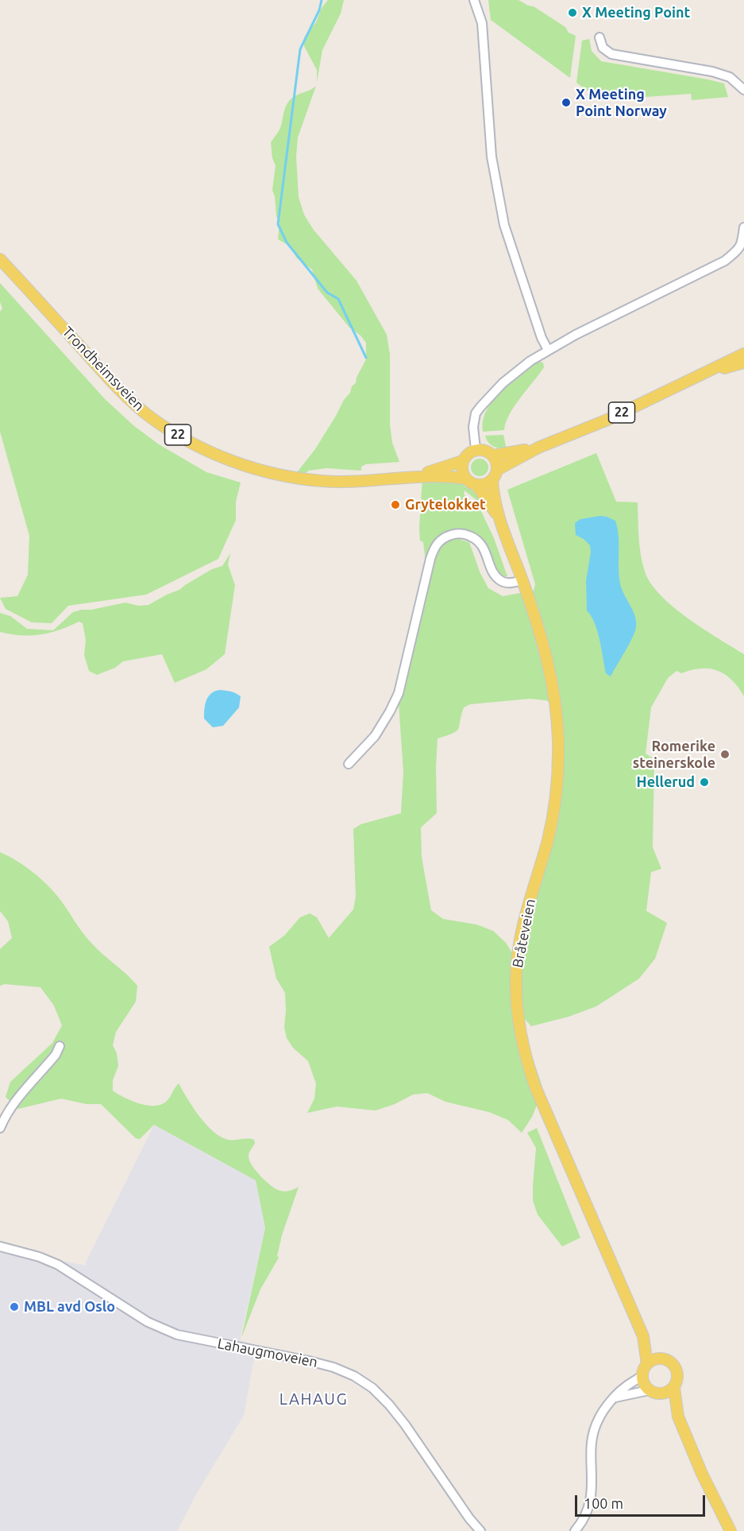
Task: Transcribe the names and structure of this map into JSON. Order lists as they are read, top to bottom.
{
  "streets": {
    "main road": ["Trondheimsveien", "22", "Bråteveien"],
    "street": ["Lahaugmoveien"]
  },
  "crossings": [
    ["Trondheimsveien", "22"],
    ["Trondheimsveien", "Bråteveien"],
    ["22", "Bråteveien"]
  ],
  "districts": ["LAHAUG"],
  "places": [
    "X Meeting Point",
    "X Meeting Point Norway",
    "Grytelokket",
    "Romerike steinerskole",
    "Hellerud",
    "MBL avd Oslo"
  ],
  "scale_bar": "100 m"
}
